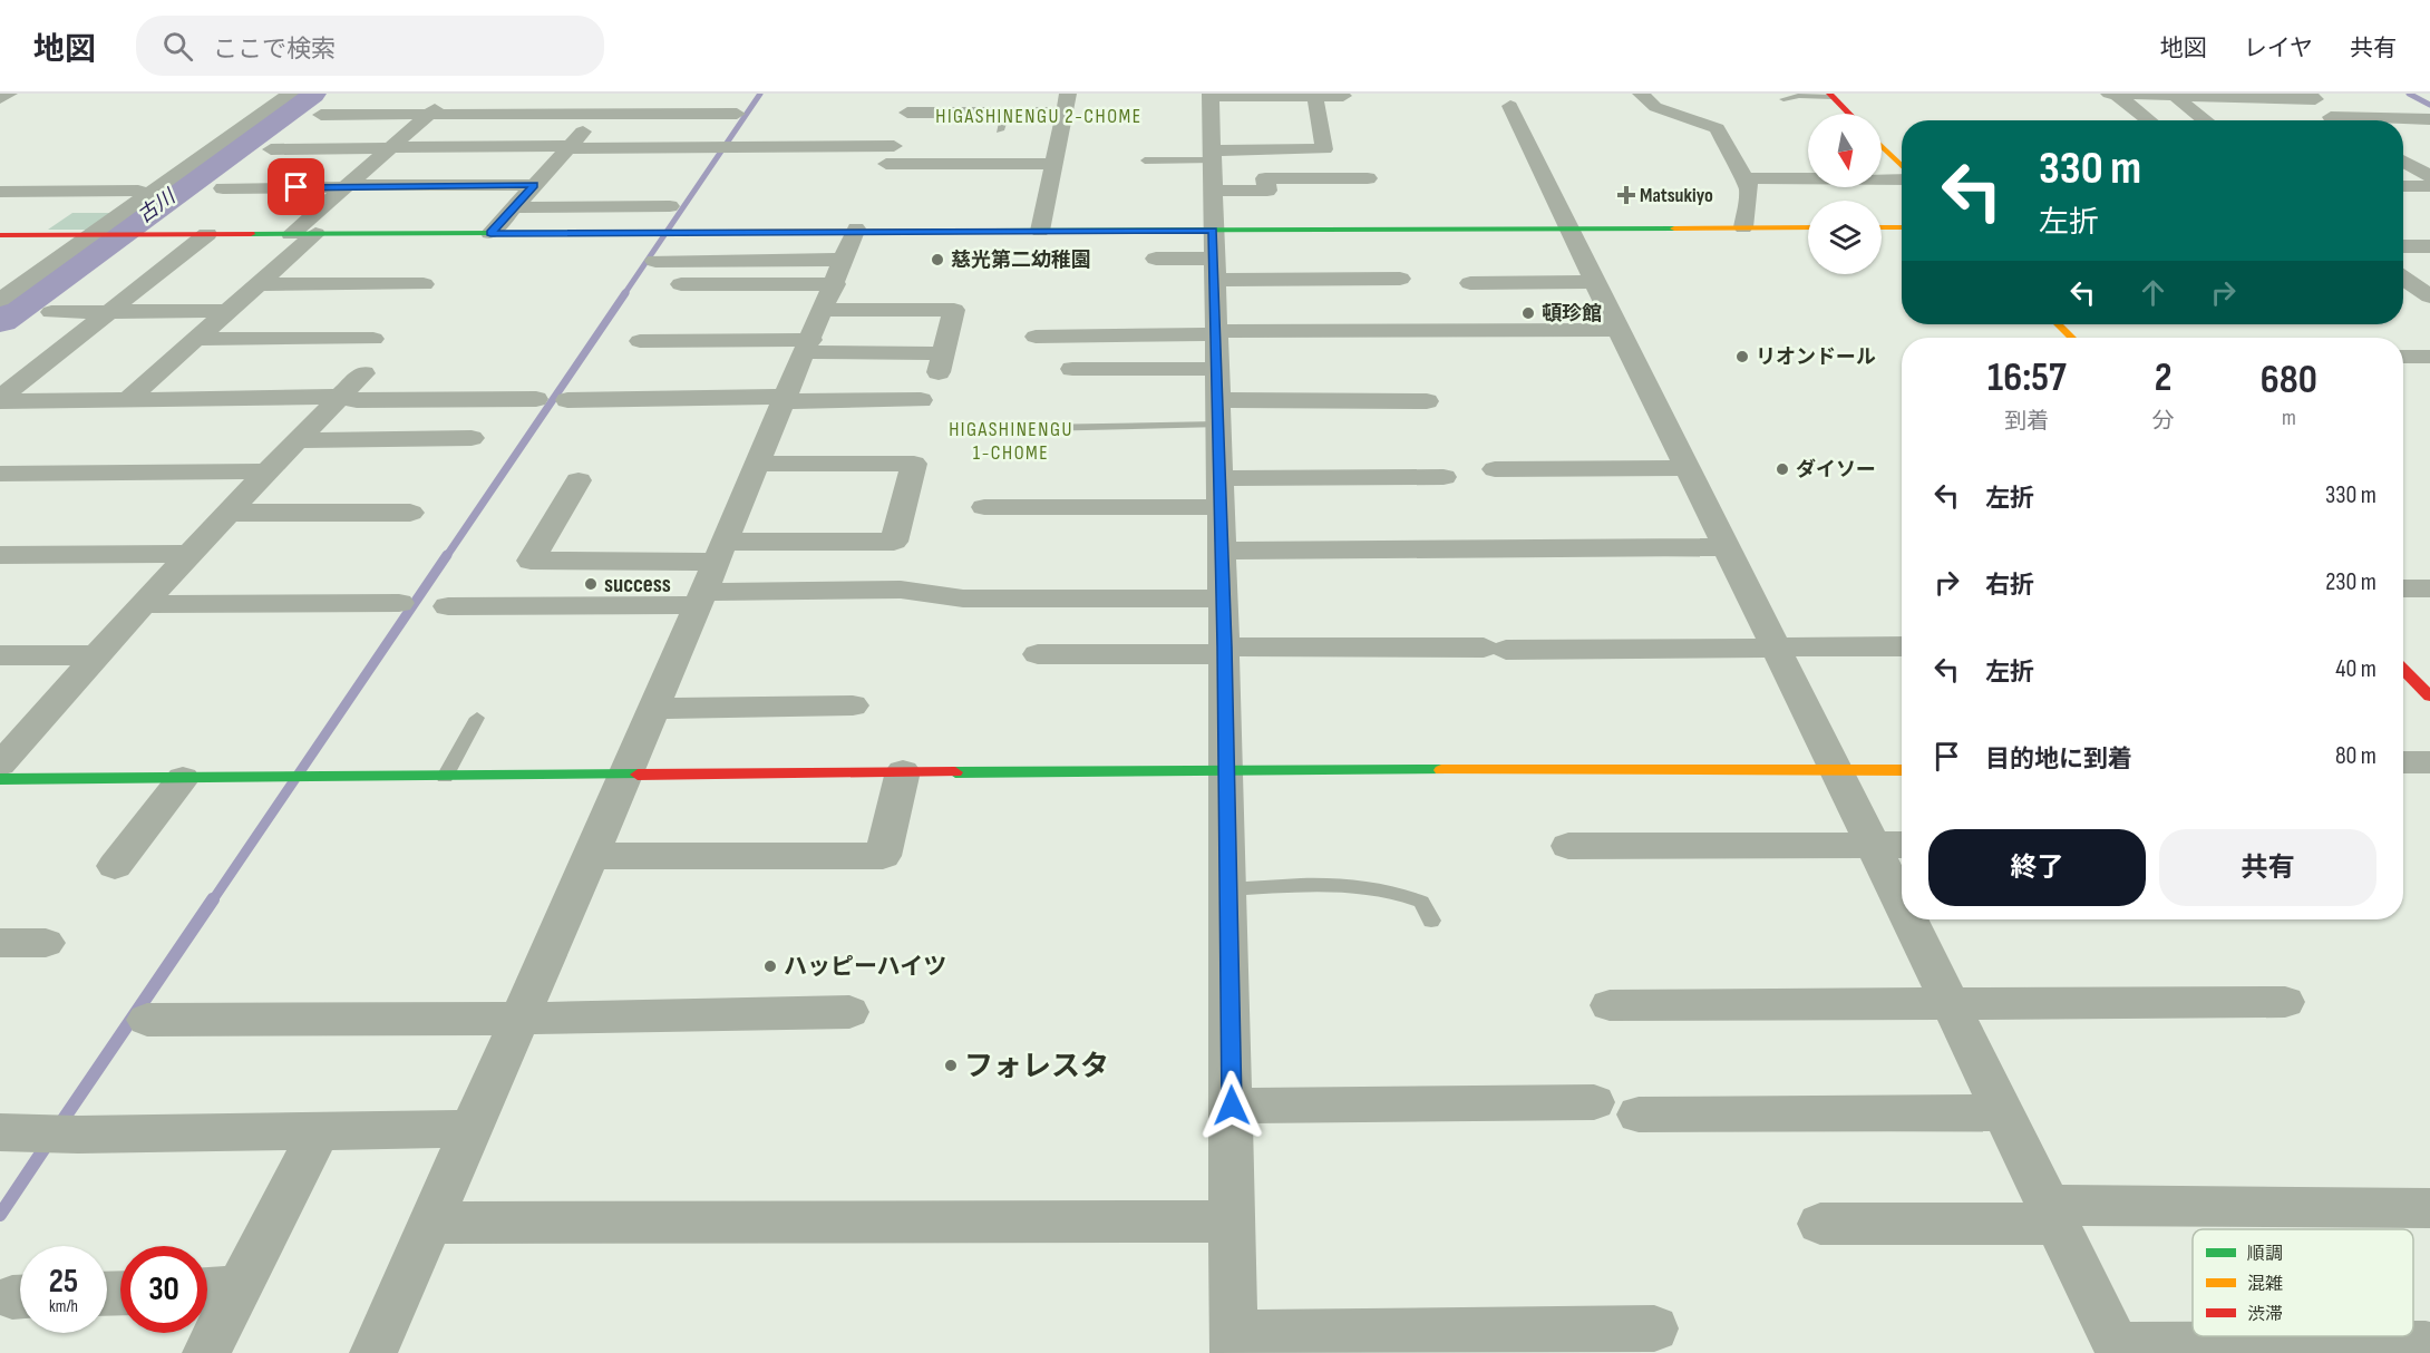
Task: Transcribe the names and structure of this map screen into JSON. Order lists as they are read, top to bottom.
{
  "districts": ["HIGASHINENGU 2-CHOME", "HIGASHINENGU 1-CHOME"],
  "water": ["古川"],
  "places": {
    "health": ["Matsukiyo"],
    "other": [
      "慈光第二幼稚園",
      "頓珍館",
      "リオンドール",
      "ダイソー",
      "success",
      "ハッピーハイツ",
      "フォレスタ"
    ]
  },
  "legend": ["順調", "混雑", "渋滞"],
  "north": "bottom",
  "page": {
    "header": "地図",
    "search": "ここで検索",
    "nav": ["地図", "レイヤ", "共有"],
    "turn": ["330 m", "左折"],
    "eta": [
      "16:57",
      "到着",
      "2",
      "分",
      "680",
      "m"
    ],
    "list": [
      {
        "name": "左折",
        "value": "330 m"
      },
      {
        "name": "右折",
        "value": "230 m"
      },
      {
        "name": "左折",
        "value": "40 m"
      },
      {
        "name": "目的地に到着",
        "value": "80 m"
      }
    ],
    "buttons": ["終了", "共有"],
    "speed": "25 km/h",
    "limit": "30"
  }
}
